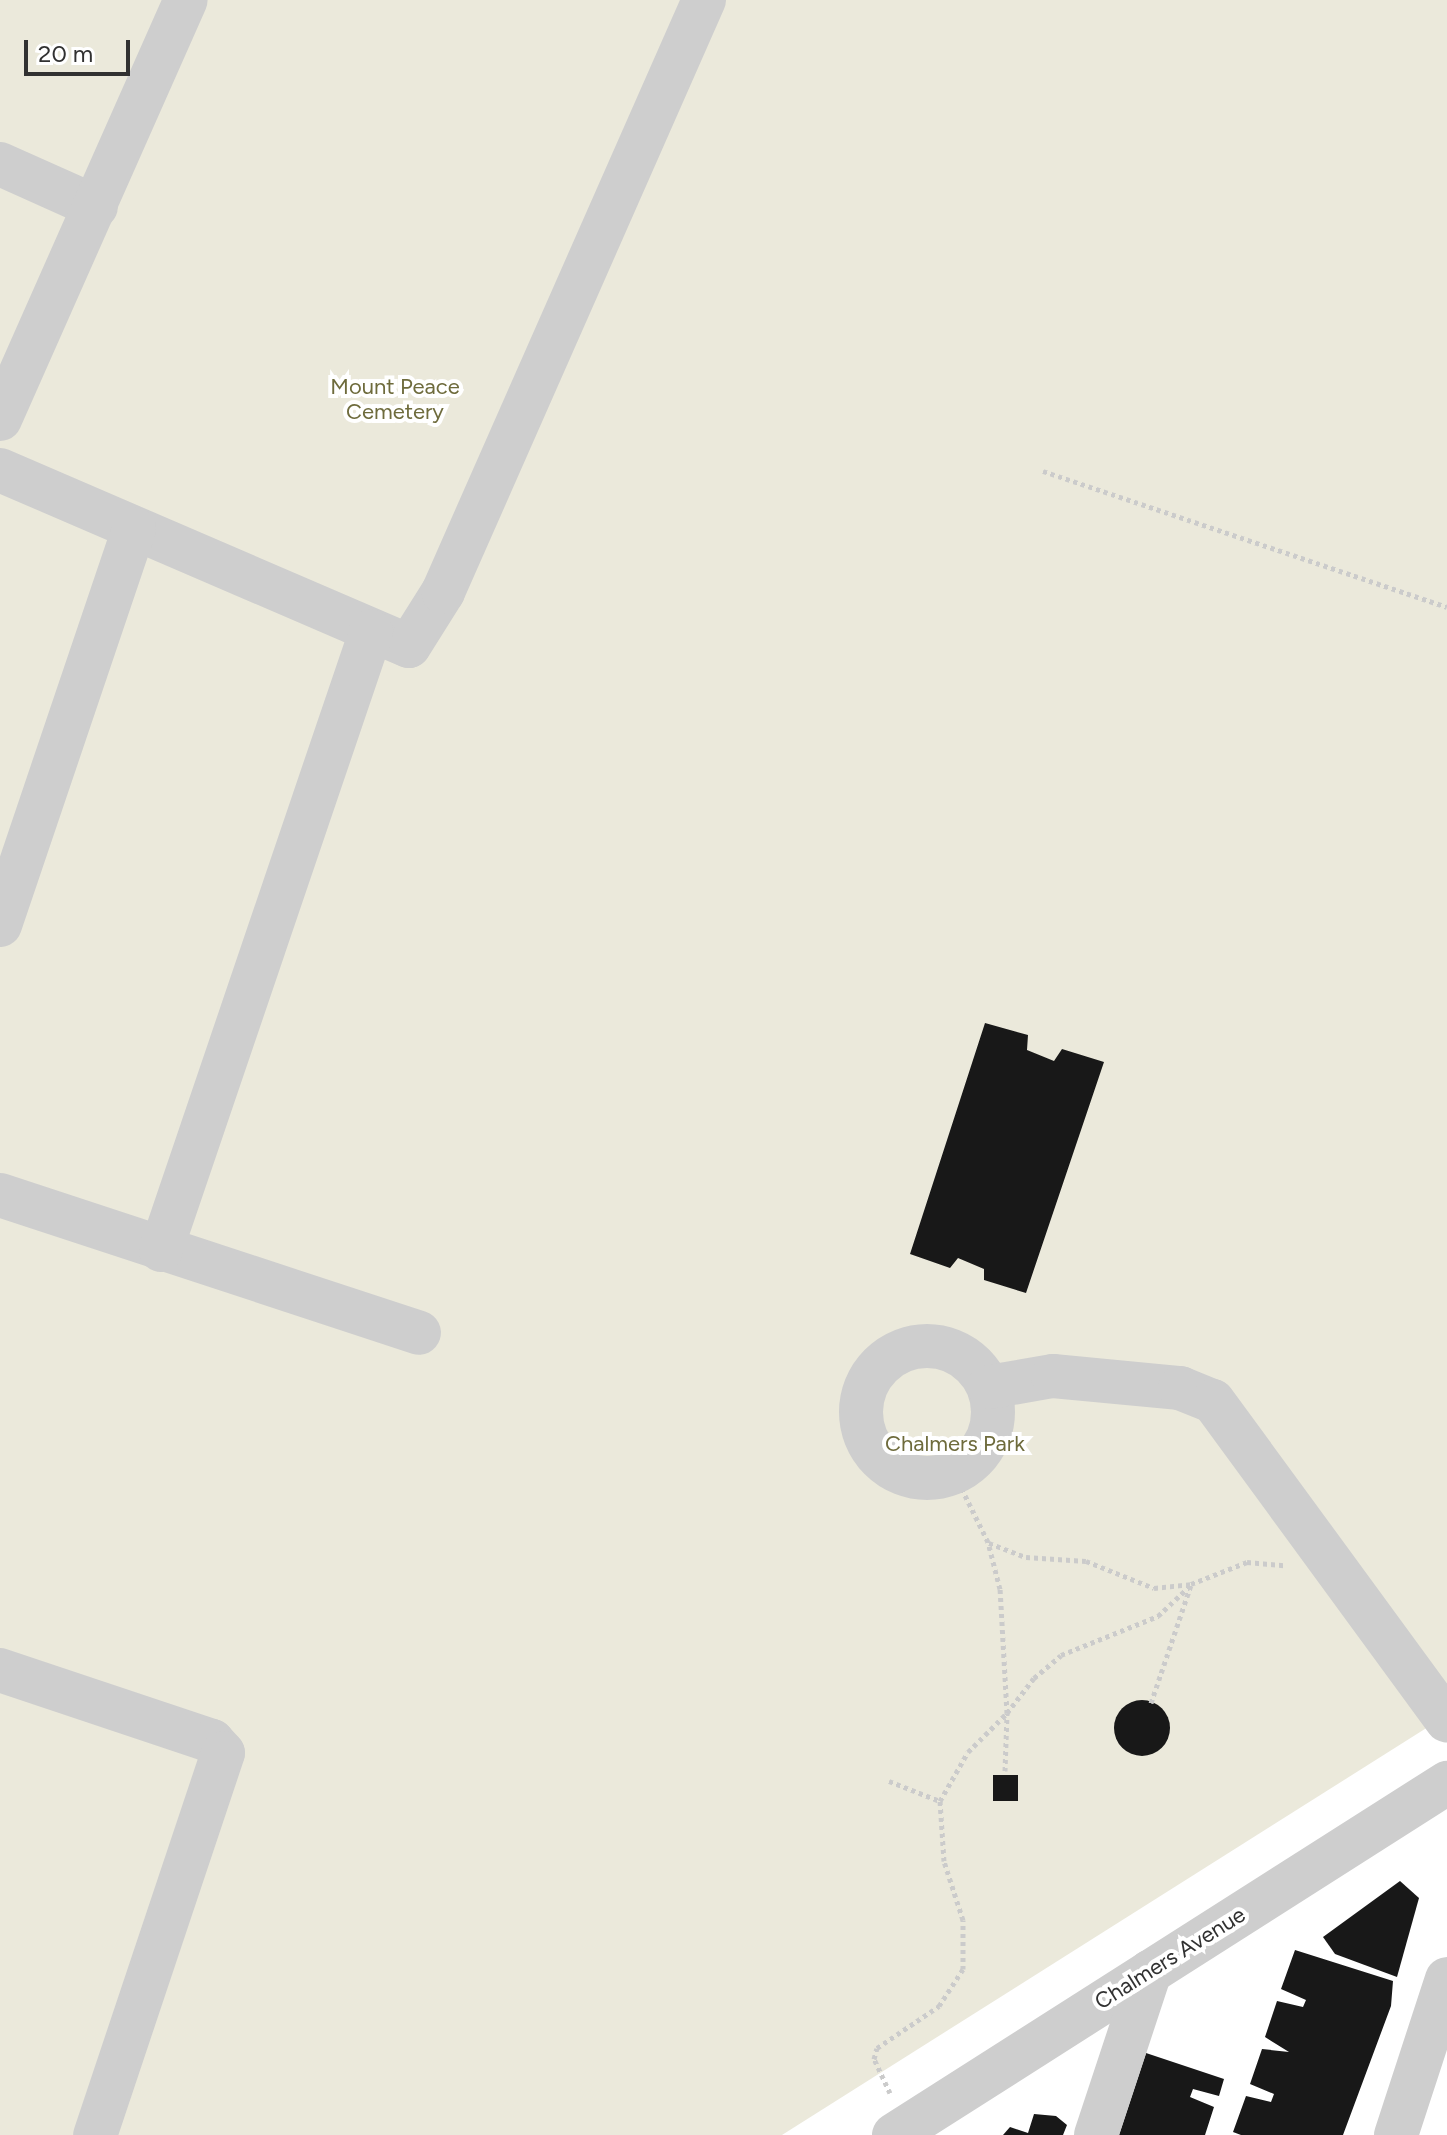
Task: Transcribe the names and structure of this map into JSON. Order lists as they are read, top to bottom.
{
  "streets": {
    "street": ["Chalmers Avenue"]
  },
  "parks": ["Mount Peace Cemetery", "Chalmers Park"],
  "scale_bar": "20 m"
}
